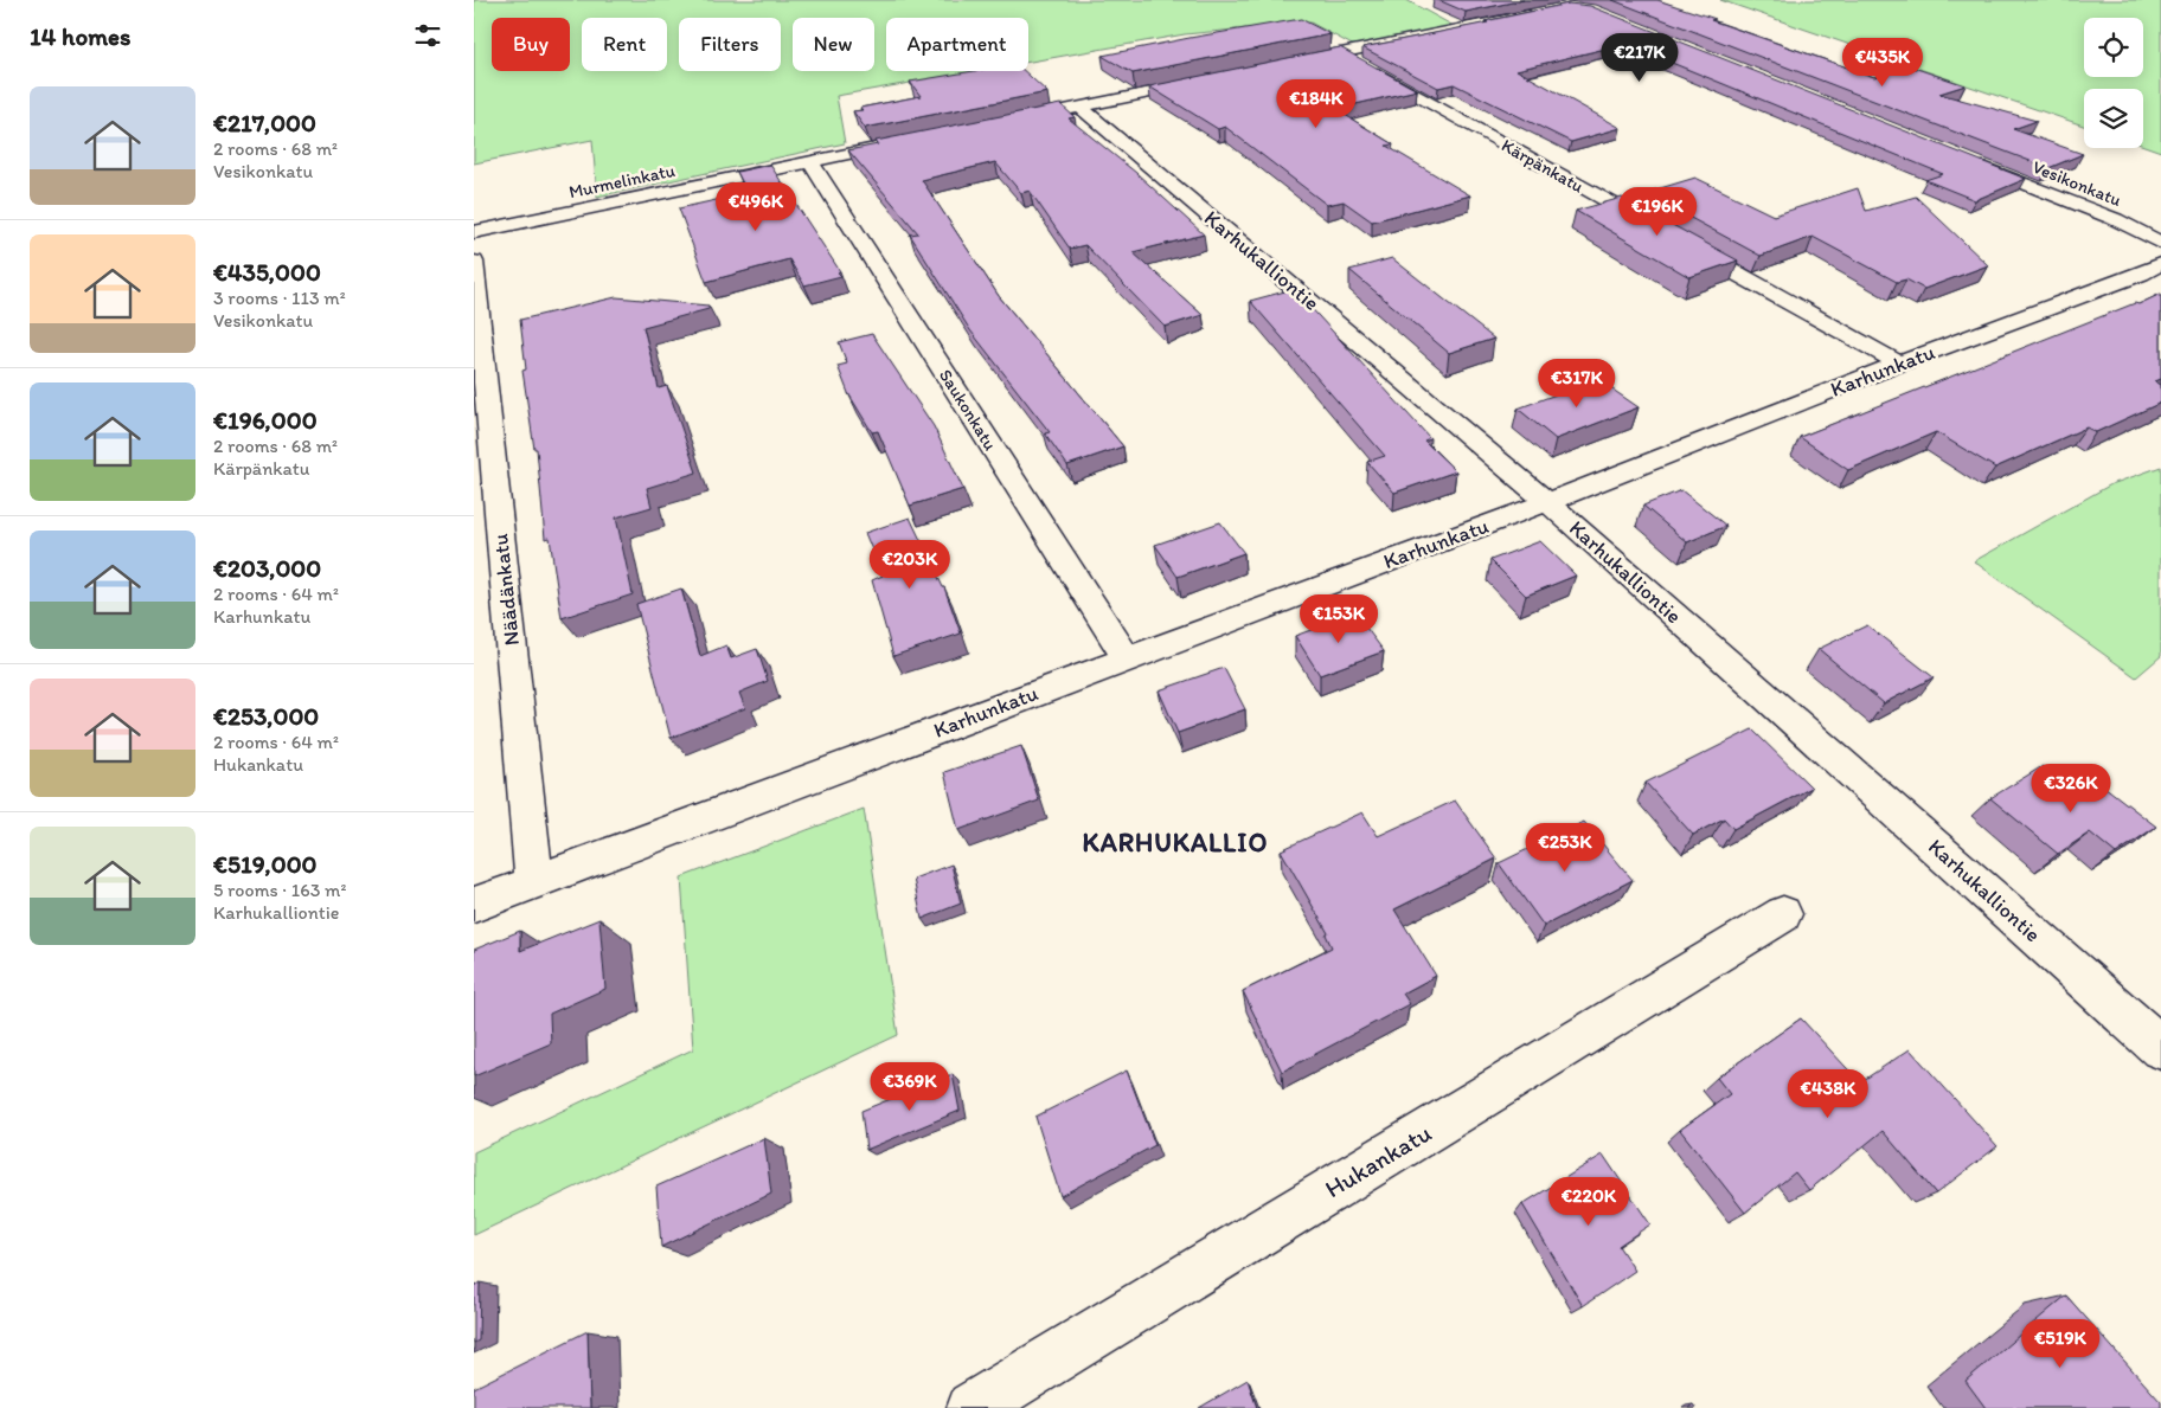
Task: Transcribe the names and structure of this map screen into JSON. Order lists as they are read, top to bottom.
{
  "streets": {
    "street": [
      "Kärpänkatu",
      "Murmelinkatu",
      "Vesikonkatu",
      "Karhukalliontie",
      "Karhunkatu",
      "Saukonkatu",
      "Näädänkatu",
      "Hukankatu"
    ]
  },
  "crossings": [
    ["Murmelinkatu", "Saukonkatu"],
    ["Karhukalliontie", "Karhunkatu"],
    ["Karhunkatu", "Saukonkatu"],
    ["Karhunkatu", "Näädänkatu"]
  ],
  "districts": ["KARHUKALLIO"],
  "page": {
    "heading": "14 homes",
    "chip": [
      "Buy",
      "Rent",
      "Filters",
      "New",
      "Apartment"
    ],
    "price": [
      "€217K",
      "€435K",
      "€184K",
      "€496K",
      "€196K",
      "€317K",
      "€203K",
      "€153K",
      "€326K",
      "€253K",
      "€369K",
      "€438K",
      "€220K",
      "€519K"
    ],
    "list": [
      {
        "name": "€217,000",
        "note": "2 rooms · 68 m² · Vesikonkatu"
      },
      {
        "name": "€435,000",
        "note": "3 rooms · 113 m² · Vesikonkatu"
      },
      {
        "name": "€196,000",
        "note": "2 rooms · 68 m² · Kärpänkatu"
      },
      {
        "name": "€203,000",
        "note": "2 rooms · 64 m² · Karhunkatu"
      },
      {
        "name": "€253,000",
        "note": "2 rooms · 64 m² · Hukankatu"
      },
      {
        "name": "€519,000",
        "note": "5 rooms · 163 m² · Karhukalliontie"
      }
    ]
  }
}
